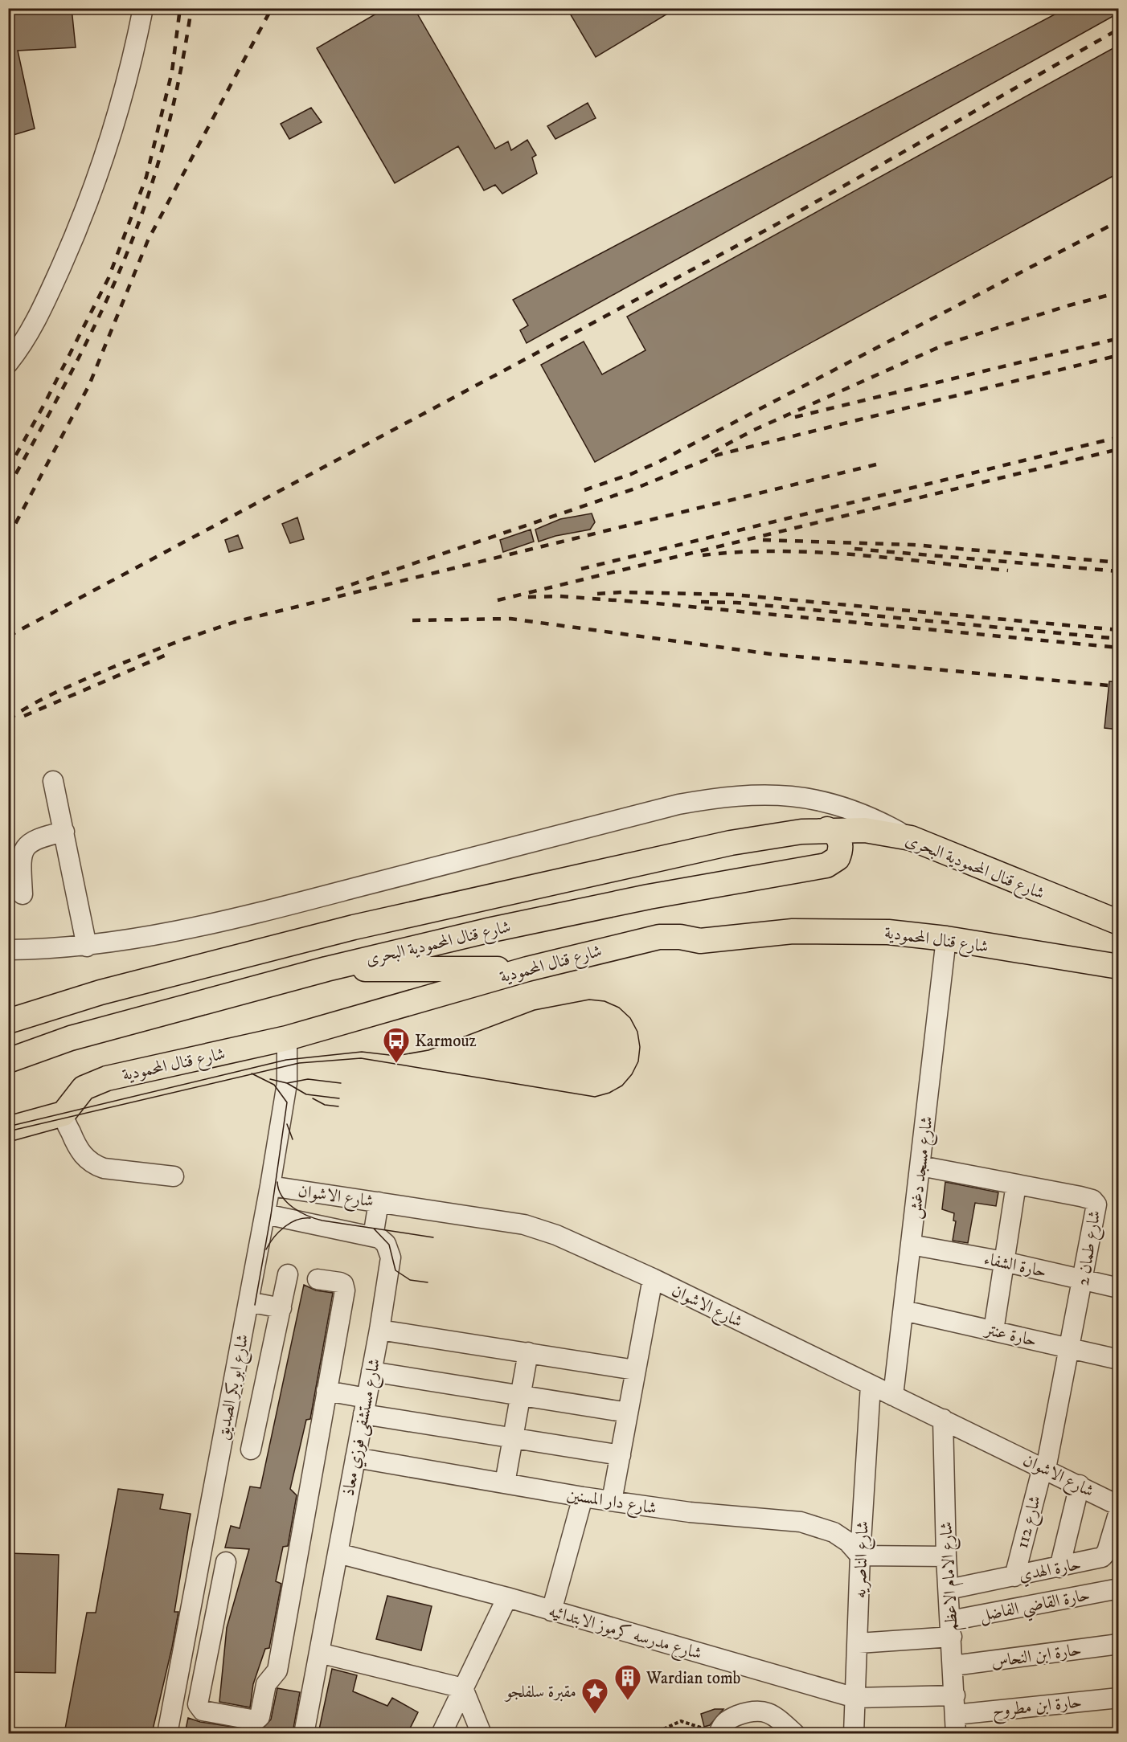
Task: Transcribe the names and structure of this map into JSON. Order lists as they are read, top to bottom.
{
  "streets": {
    "main road": ["شارع قنال المحمودية البحرى", "شارع قنال المحمودية"],
    "street": [
      "شارع مسجد دغش",
      "شارع الاشوان",
      "شارع طمان 2",
      "حارة الشفاء",
      "حارة عنتر",
      "شارع ابو بكر الصديق",
      "شارع مستشفى فوزي معاذ",
      "شارع دار المسنين",
      "شارع 112",
      "شارع الناصريه",
      "حارة الهدي",
      "شارع الامام الاعظم",
      "حارة القاضي الفاضل",
      "شارع مدرسه كرموز الابتدائيه",
      "حارة ابن النحاس",
      "حارة ابن مطروح"
    ]
  },
  "crossings": [
    ["شارع قنال المحمودية", "شارع مسجد دغش"],
    ["شارع قنال المحمودية", "شارع ابو بكر الصديق"],
    ["شارع مسجد دغش", "شارع الاشوان"],
    ["شارع مسجد دغش", "شارع طمان 2"],
    ["شارع مسجد دغش", "حارة الشفاء"],
    ["شارع مسجد دغش", "حارة عنتر"],
    ["شارع الاشوان", "شارع طمان 2"],
    ["شارع الاشوان", "شارع ابو بكر الصديق"],
    ["شارع الاشوان", "شارع 112"],
    ["شارع الاشوان", "شارع الناصريه"],
    ["شارع الاشوان", "شارع الامام الاعظم"],
    ["شارع طمان 2", "حارة الشفاء"],
    ["شارع طمان 2", "حارة عنتر"],
    ["شارع طمان 2", "شارع 112"],
    ["شارع مستشفى فوزي معاذ", "شارع دار المسنين"],
    ["شارع مستشفى فوزي معاذ", "شارع مدرسه كرموز الابتدائيه"],
    ["شارع دار المسنين", "شارع الناصريه"],
    ["شارع 112", "حارة الهدي"],
    ["شارع الناصريه", "حارة القاضي الفاضل"],
    ["شارع الناصريه", "شارع مدرسه كرموز الابتدائيه"],
    ["حارة الهدي", "شارع الامام الاعظم"],
    ["شارع الامام الاعظم", "حارة القاضي الفاضل"],
    ["شارع الامام الاعظم", "حارة ابن النحاس"],
    ["شارع الامام الاعظم", "حارة ابن مطروح"]
  ],
  "places": {
    "bus stop": ["Karmouz"],
    "building": ["Wardian tomb"],
    "place": ["مقبرة سلفلجو"]
  }
}
